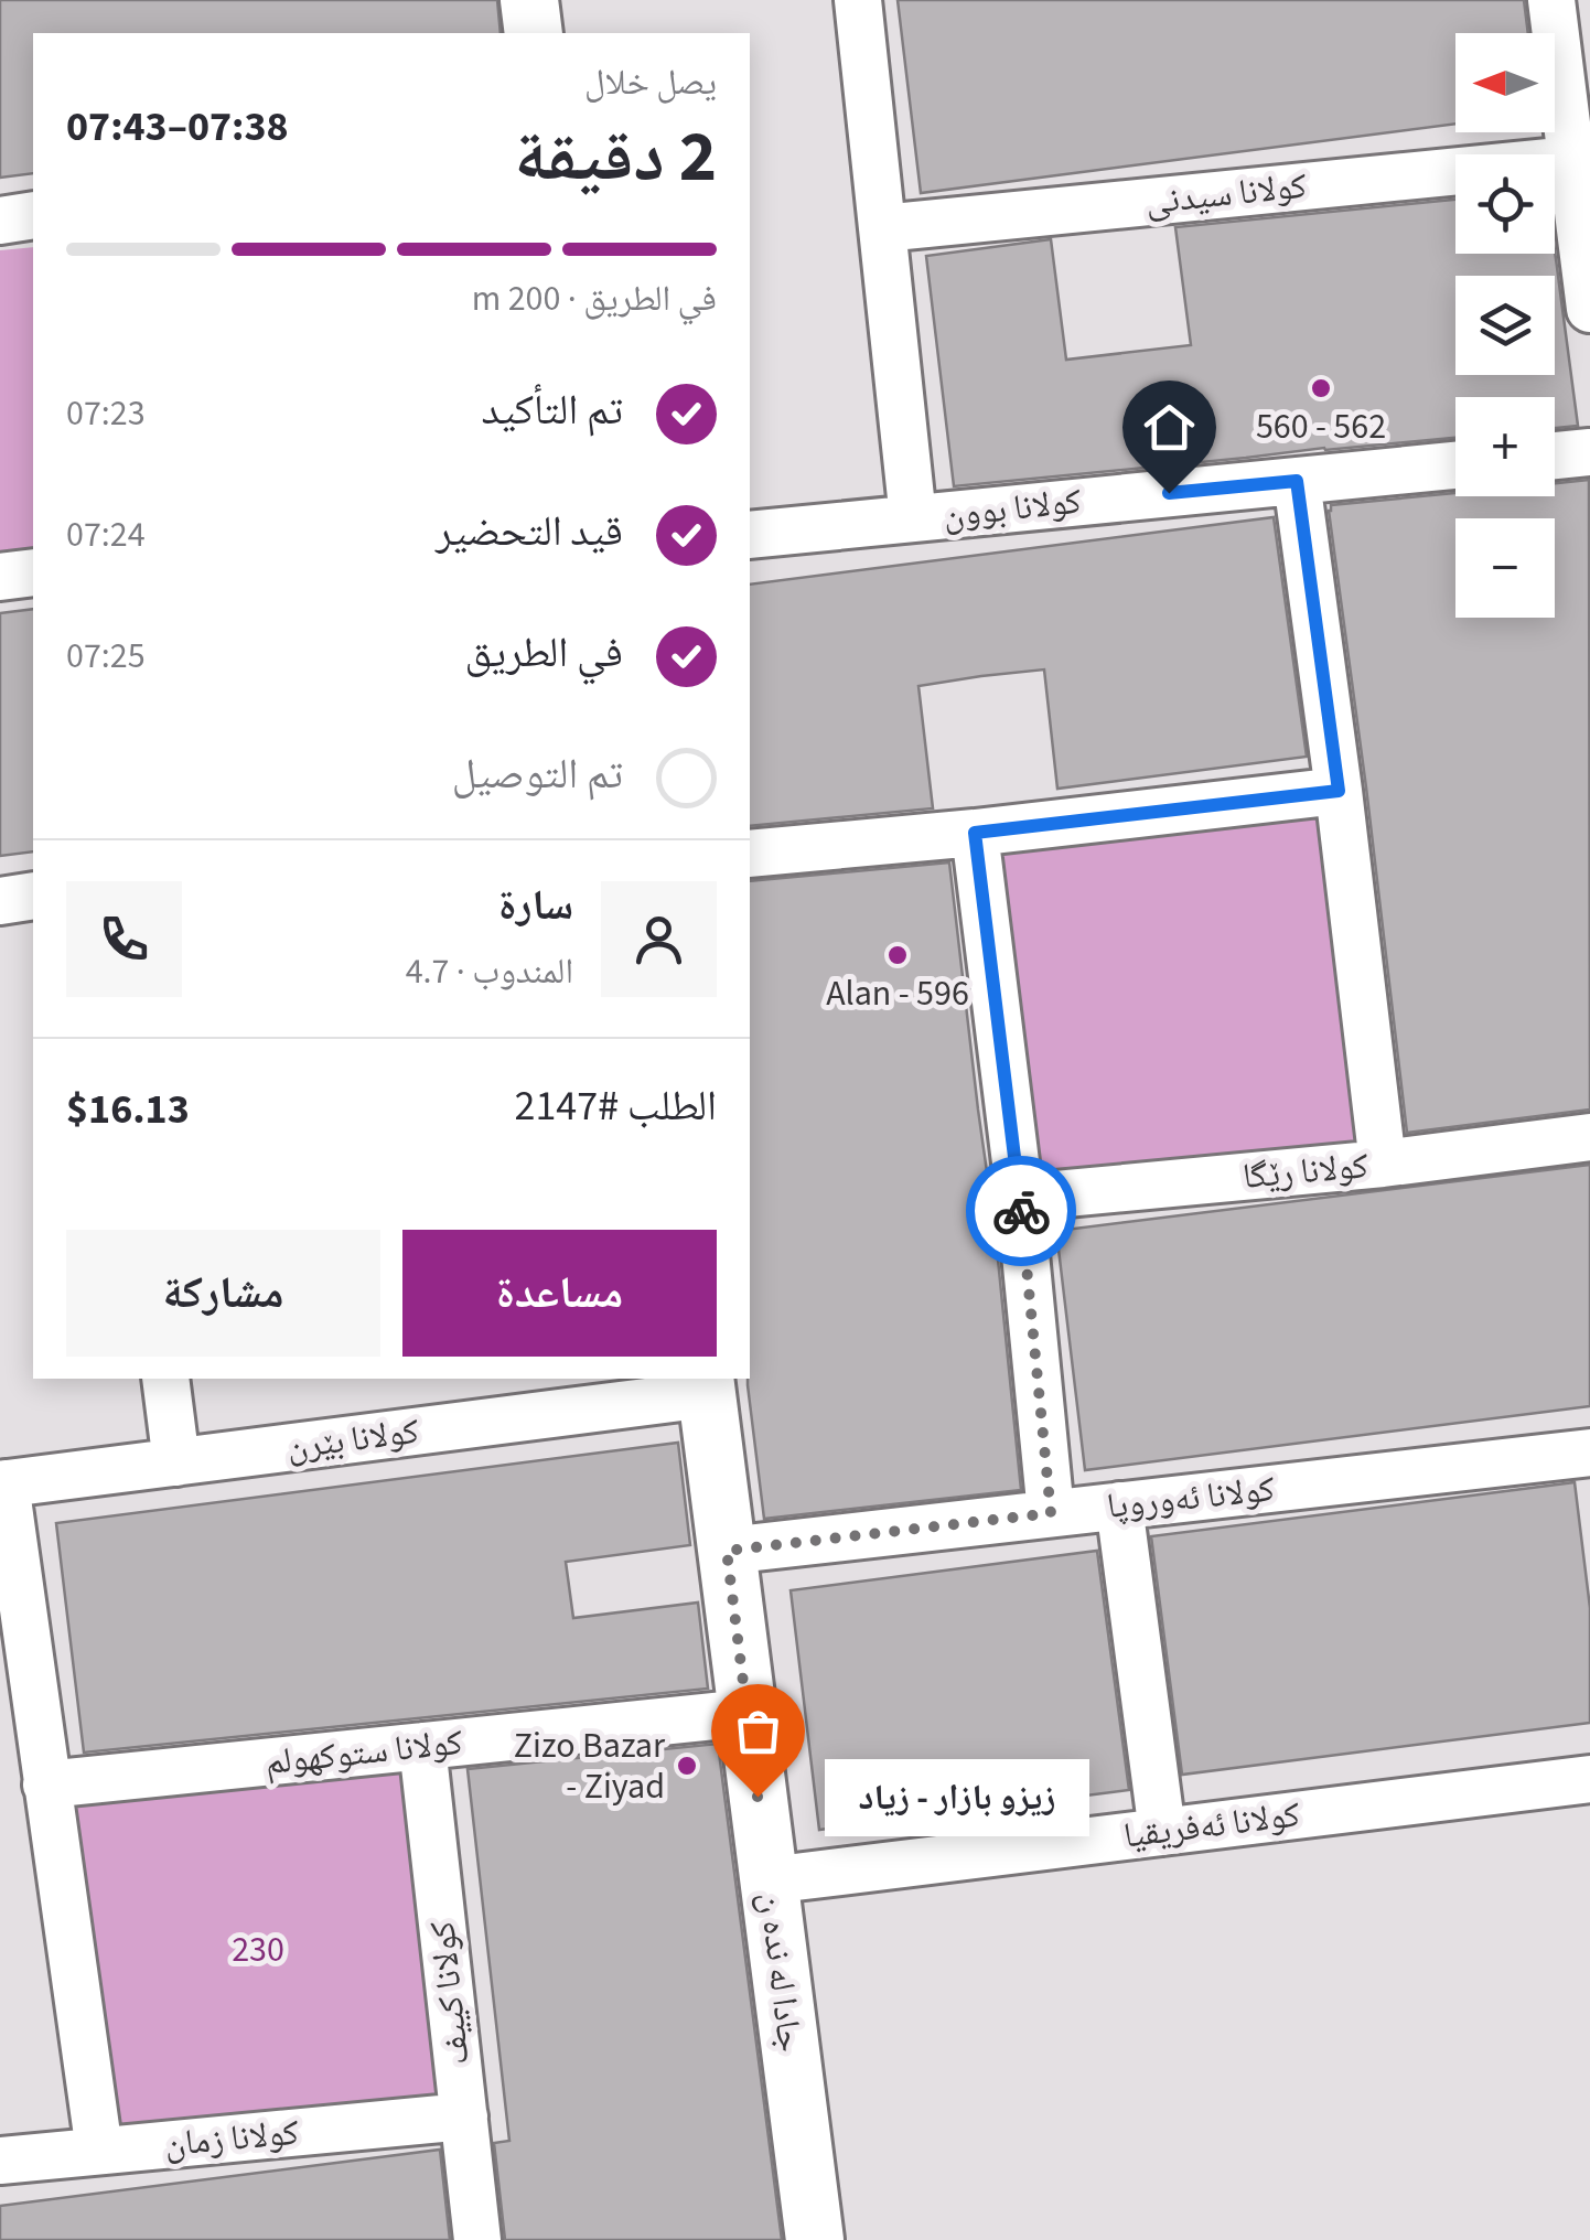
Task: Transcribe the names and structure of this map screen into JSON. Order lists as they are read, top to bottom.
{
  "streets": {
    "street": [
      "كولانا سيدنى",
      "كولانا بوون",
      "كولانا رێگا",
      "كولانا بێرن",
      "كولانا ئه‌وروپا",
      "كولانا ستوكهولم",
      "كولانا ئه‌فریقیا",
      "جادا له نده ن",
      "كولانا كييف",
      "كولانا زمان"
    ]
  },
  "crossings": [
    ["كولانا بێرن", "جادا له نده ن"],
    ["كولانا ئه‌وروپا", "جادا له نده ن"],
    ["كولانا ستوكهولم", "جادا له نده ن"],
    ["كولانا ستوكهولم", "كولانا كييف"],
    ["كولانا ئه‌فریقیا", "جادا له نده ن"],
    ["كولانا كييف", "كولانا زمان"]
  ],
  "parks": ["230"],
  "places": [
    "560 - 562",
    "Alan - 596",
    "Zizo Bazar - Ziyad",
    "زيزو بازار - زياد"
  ],
  "north": "left",
  "page": {
    "map_buttons": ["+", "−"],
    "heading": ["2 دقيقة", "يصل خلال", "07:38–07:43"],
    "panel": [
      "سارة",
      "المندوب · 4.7",
      "الطلب #2147",
      "$16.13"
    ],
    "bar": "في الطريق · 200 m",
    "list": [
      ["تم التأكيد", "07:23"],
      ["قيد التحضير", "07:24"],
      ["في الطريق", "07:25"],
      "تم التوصيل"
    ],
    "buttons": ["مساعدة", "مشاركة"],
    "bubble": "زيزو بازار - زياد"
  }
}
